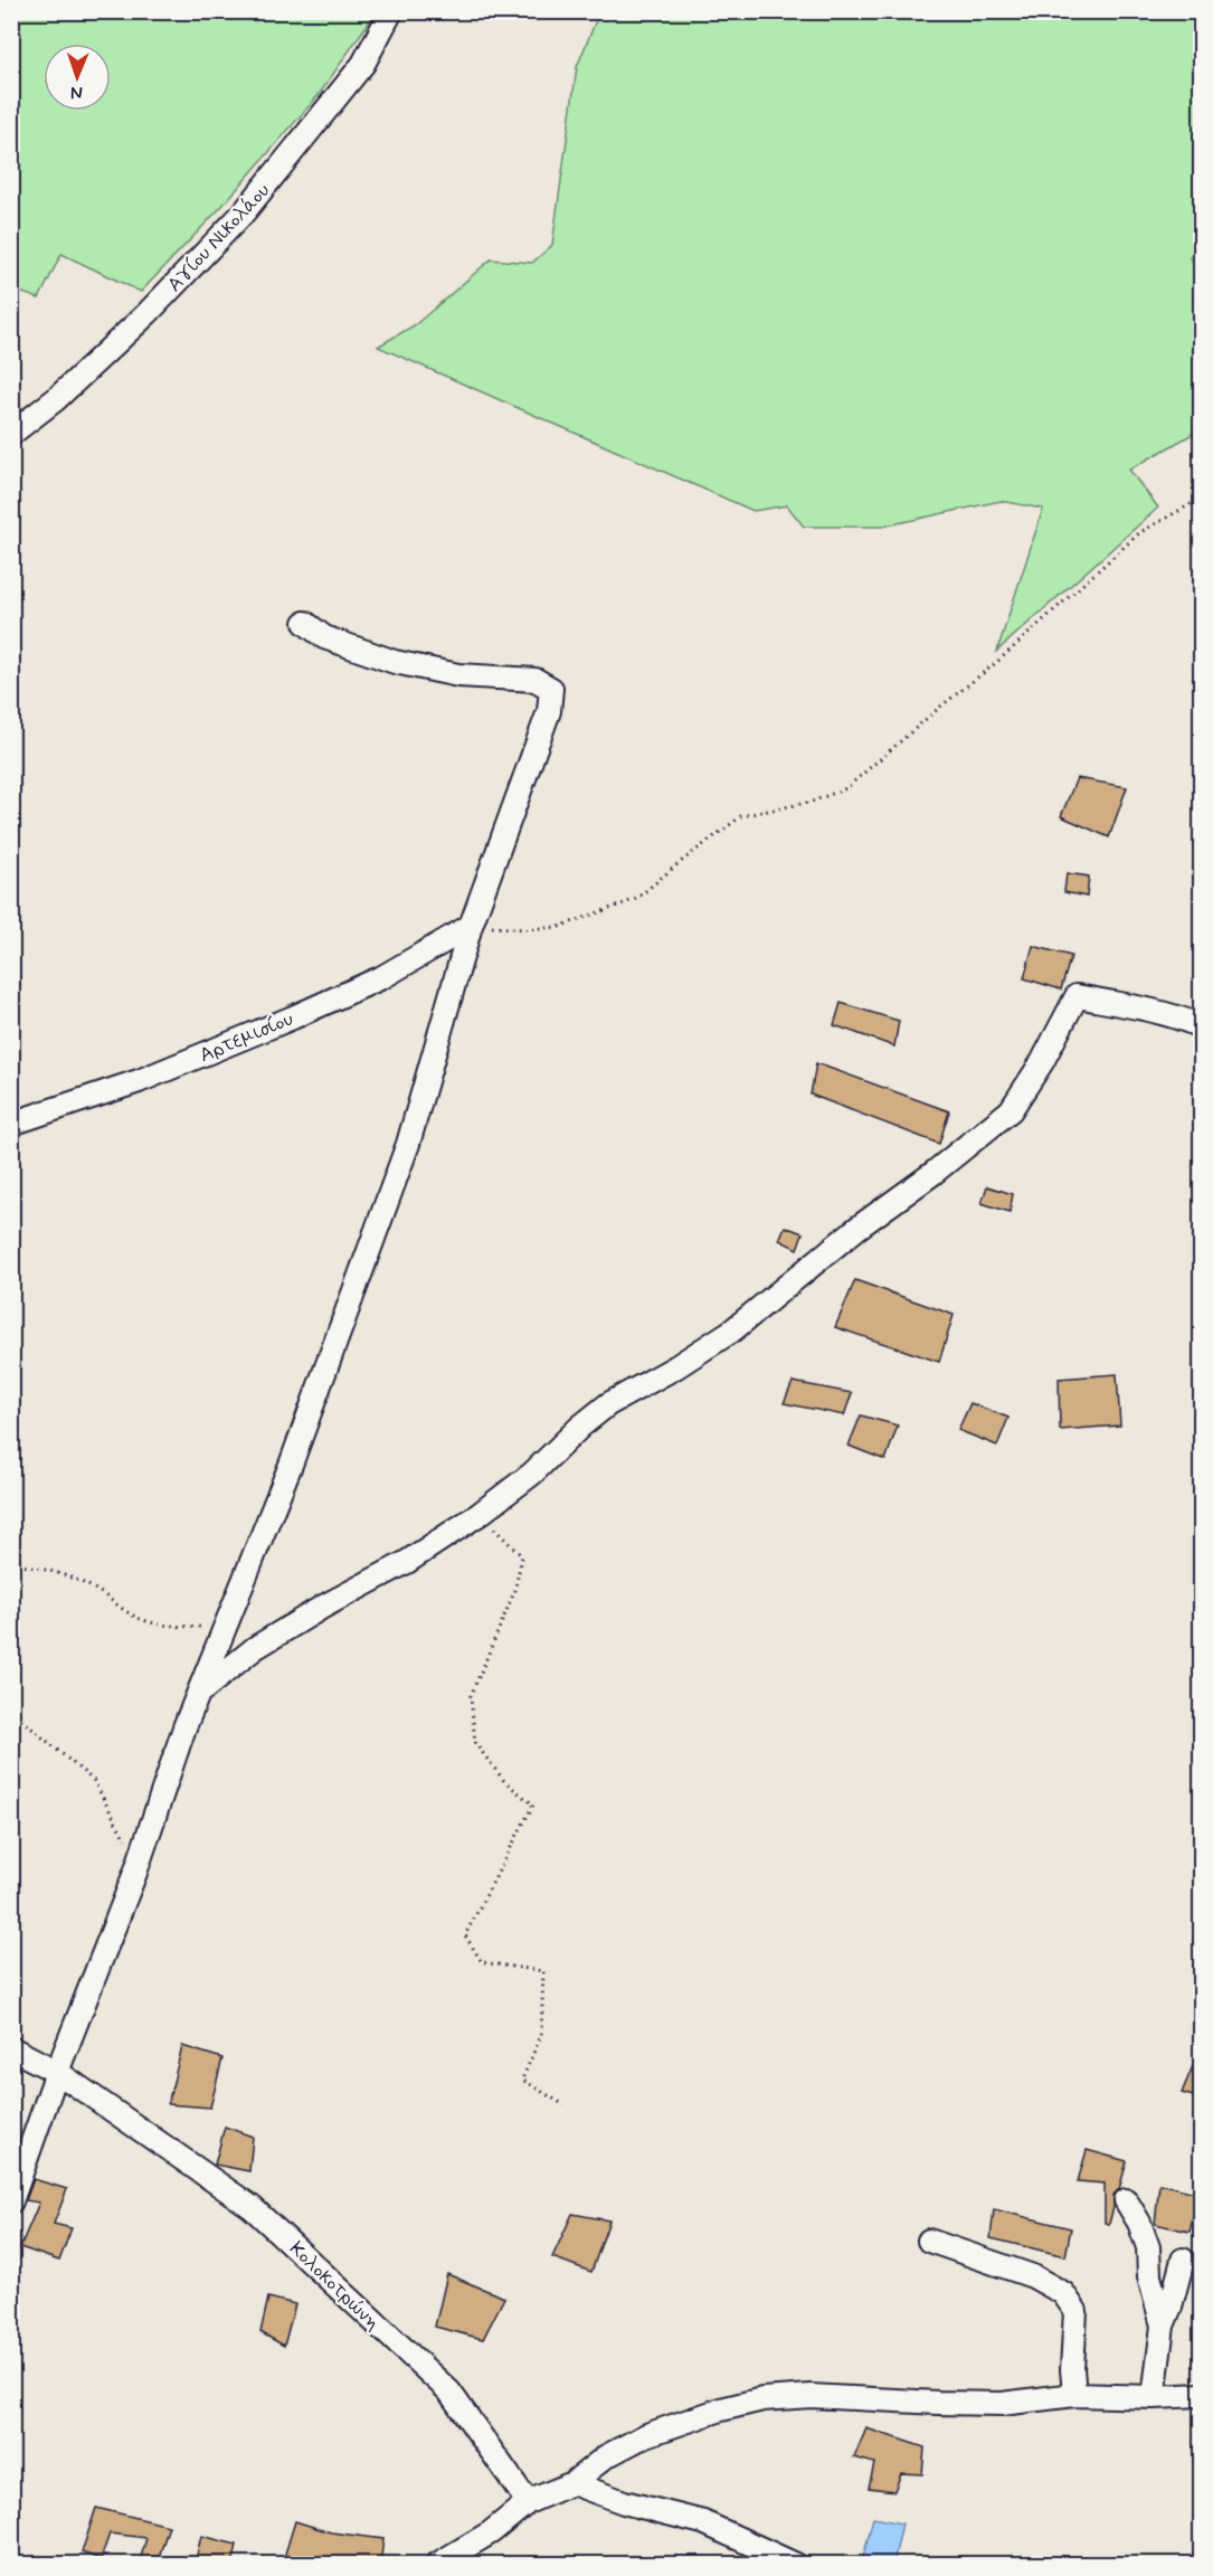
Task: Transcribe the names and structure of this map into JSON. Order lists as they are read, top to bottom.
{
  "streets": {
    "street": ["Αγίου Νικολάου", "Αρτεμισίου", "Κολοκοτρώνη"]
  },
  "north": "bottom"
}
